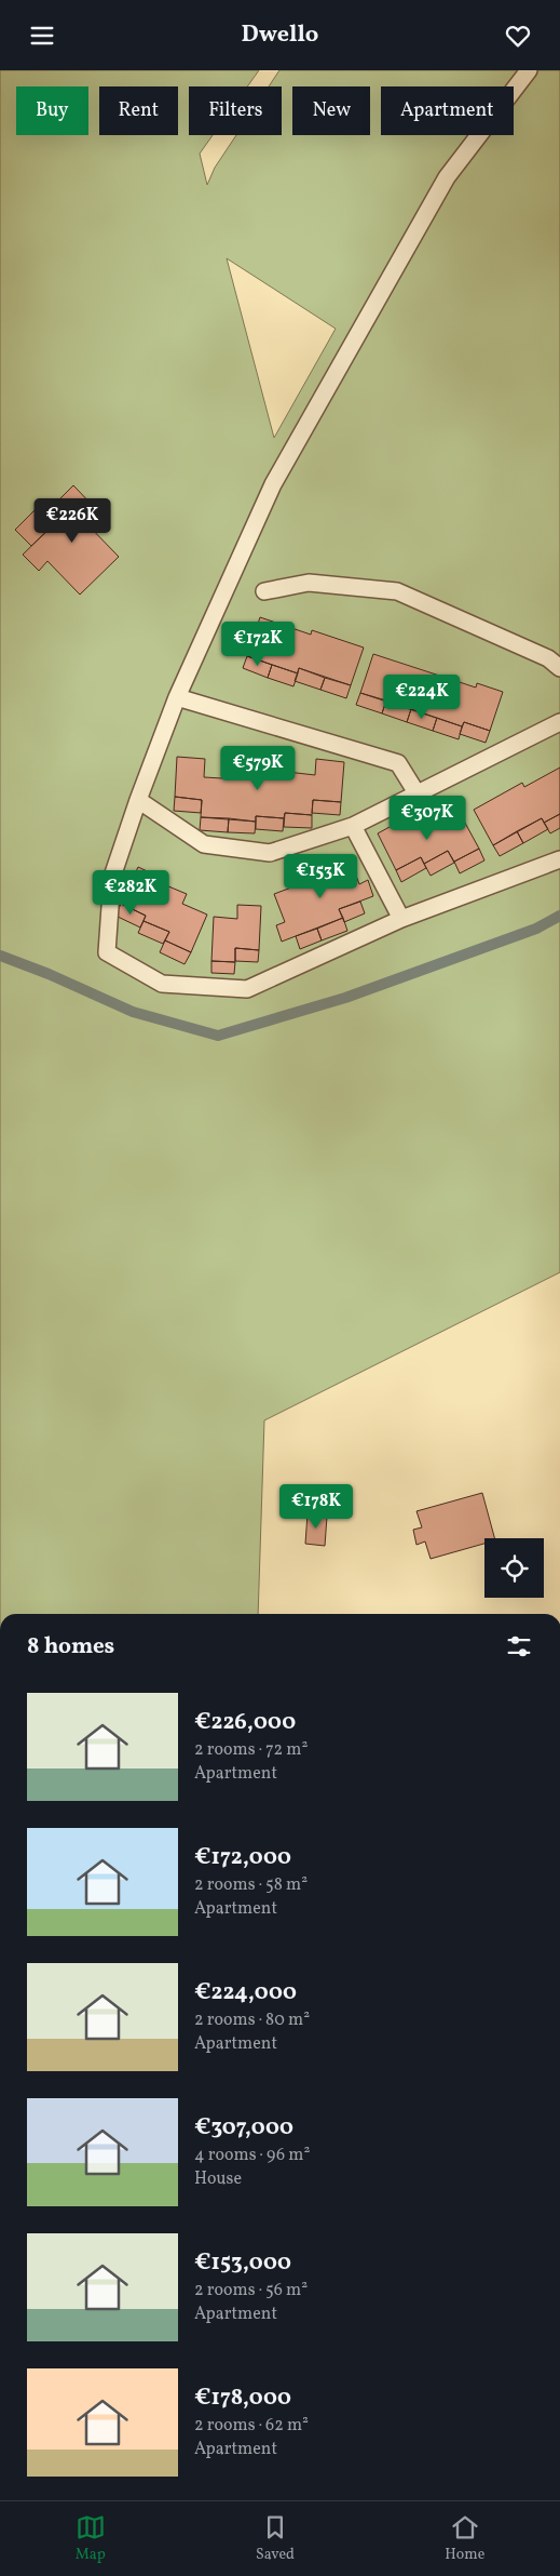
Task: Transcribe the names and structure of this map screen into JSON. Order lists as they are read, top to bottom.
{
  "page": {
    "header": "Dwello",
    "chip": [
      "Buy",
      "Rent",
      "Filters",
      "New",
      "Apartment"
    ],
    "price": [
      "€226K",
      "€172K",
      "€224K",
      "€579K",
      "€307K",
      "€153K",
      "€282K",
      "€178K"
    ],
    "heading": "8 homes",
    "list": [
      {
        "name": "€226,000",
        "note": "2 rooms · 72 m² · Apartment"
      },
      {
        "name": "€172,000",
        "note": "2 rooms · 58 m² · Apartment"
      },
      {
        "name": "€224,000",
        "note": "2 rooms · 80 m² · Apartment"
      },
      {
        "name": "€307,000",
        "note": "4 rooms · 96 m² · House"
      },
      {
        "name": "€153,000",
        "note": "2 rooms · 56 m² · Apartment"
      },
      {
        "name": "€178,000",
        "note": "2 rooms · 62 m² · Apartment"
      }
    ],
    "tabs": ["Map", "Saved", "Home"]
  }
}
